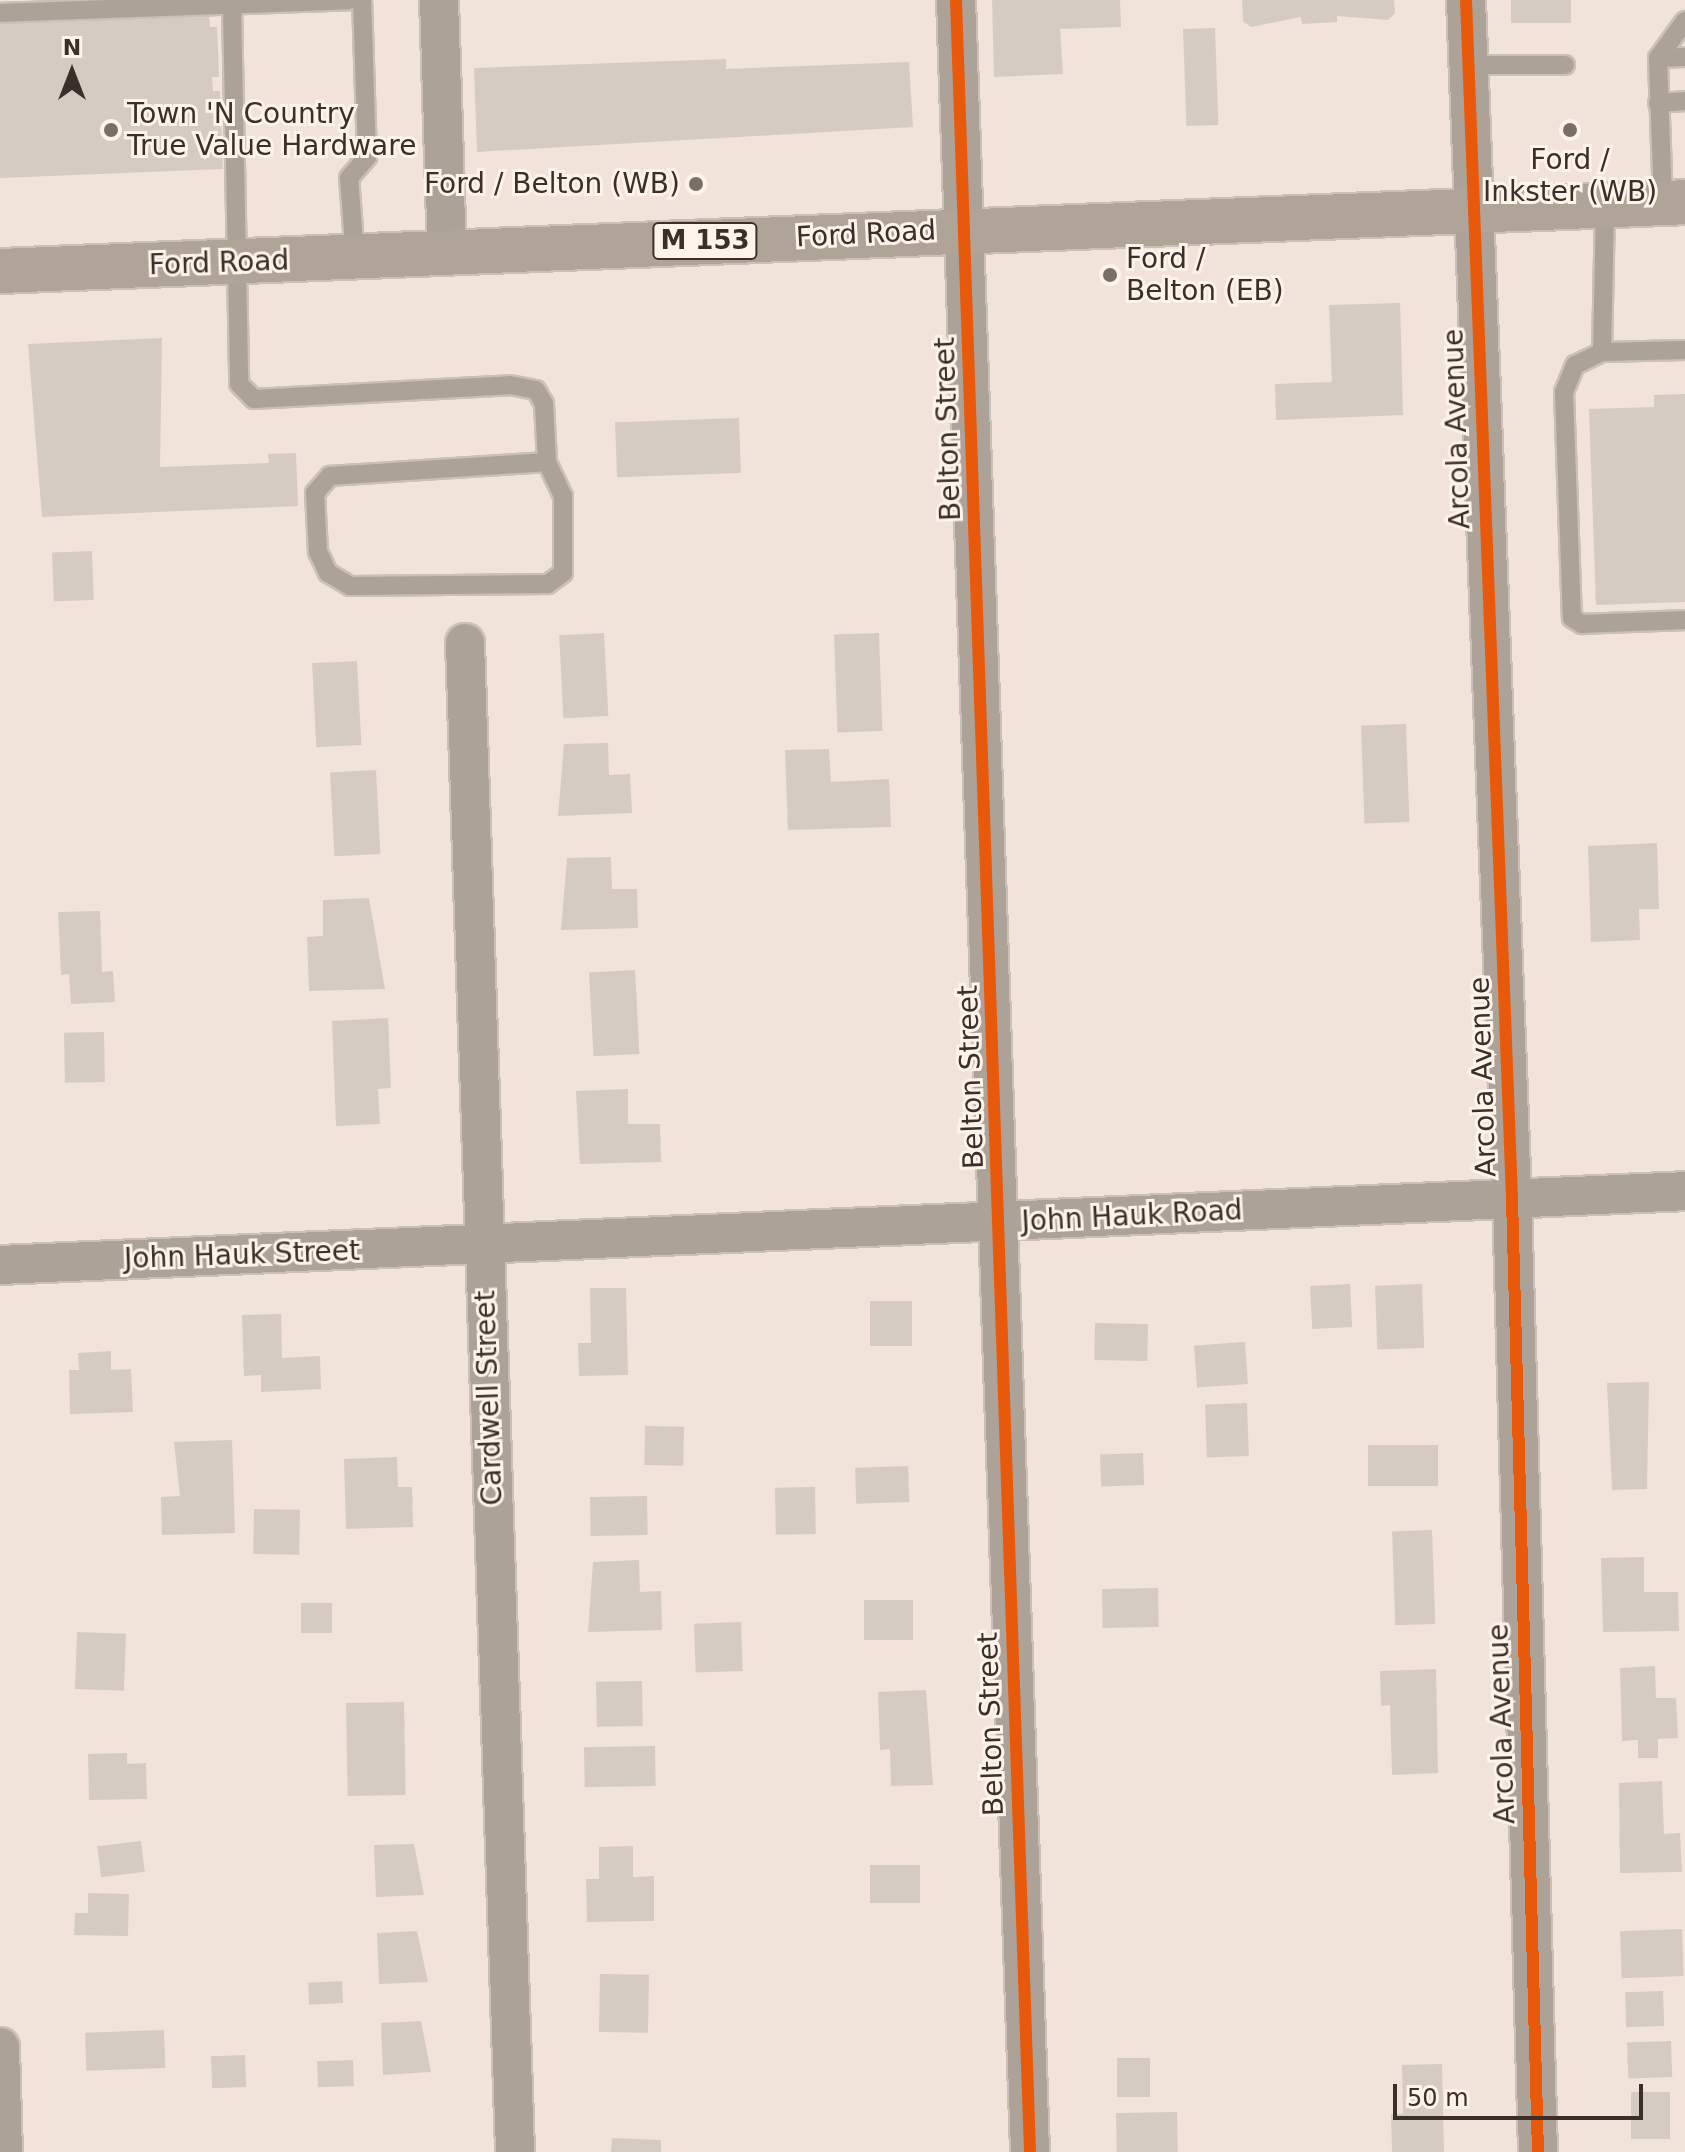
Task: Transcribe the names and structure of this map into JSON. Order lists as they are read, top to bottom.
{
  "streets": {
    "main road": ["Ford Road", "M 153"],
    "street": [
      "Belton Street",
      "Arcola Avenue",
      "John Hauk Road",
      "John Hauk Street",
      "Cardwell Street"
    ]
  },
  "crossings": [
    ["Ford Road", "Belton Street"],
    ["Ford Road", "Arcola Avenue"],
    ["Belton Street", "John Hauk Road"],
    ["Arcola Avenue", "John Hauk Road"],
    ["John Hauk Road", "John Hauk Street"],
    ["John Hauk Road", "Cardwell Street"],
    ["John Hauk Street", "Cardwell Street"]
  ],
  "places": [
    "Town 'N Country True Value Hardware",
    "Ford / Inkster (WB)",
    "Ford / Belton (WB)",
    "Ford / Belton (EB)"
  ],
  "scale_bar": "50 m",
  "north": "top"
}
